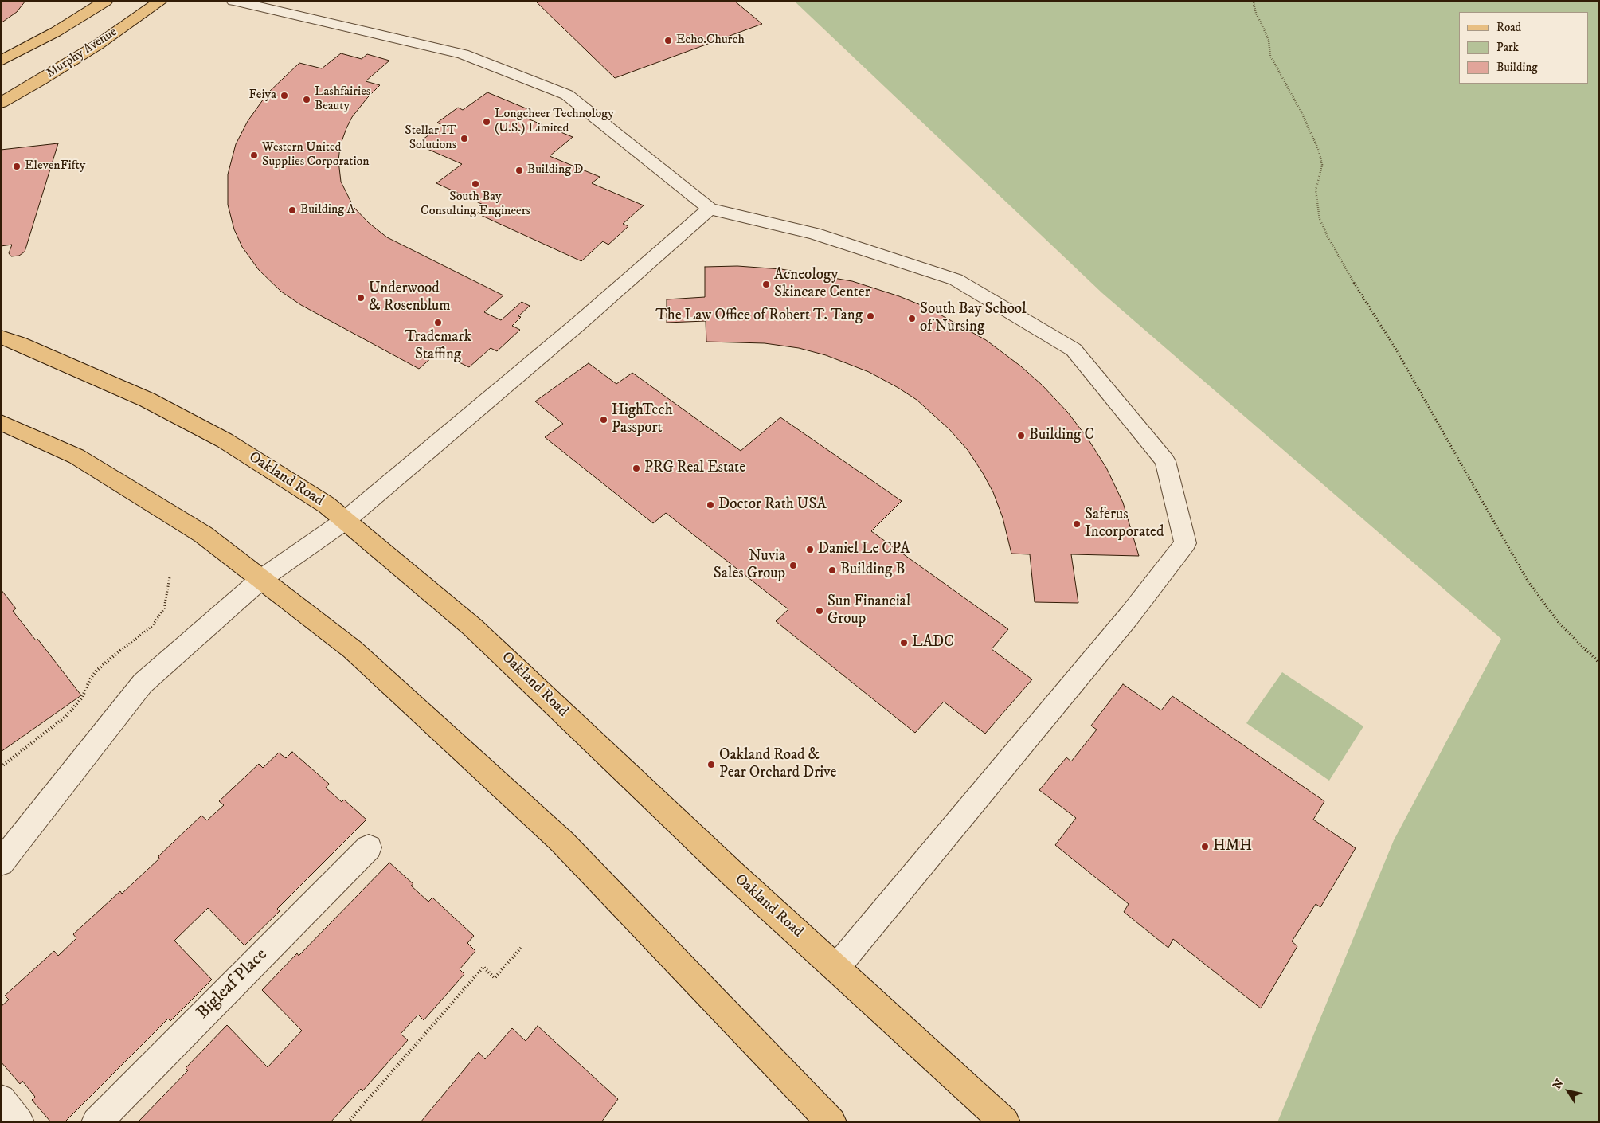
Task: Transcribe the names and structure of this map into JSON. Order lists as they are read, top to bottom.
{
  "streets": {
    "main road": ["Murphy Avenue", "Oakland Road"],
    "street": ["Bigleaf Place"]
  },
  "places": [
    "Echo.Church",
    "Feiya",
    "Lashfairies Beauty",
    "Longcheer Technology (U.S.) Limited",
    "Stellar IT Solutions",
    "Western United Supplies Corporation",
    "ElevenFifty",
    "Building D",
    "South Bay Consulting Engineers",
    "Building A",
    "Acneology Skincare Center",
    "Underwood & Rosenblum",
    "The Law Office of Robert T. Tang",
    "South Bay School of Nursing",
    "Trademark Staffing",
    "HighTech Passport",
    "Building C",
    "PRG Real Estate",
    "Doctor Rath USA",
    "Saferus Incorporated",
    "Daniel Le CPA",
    "Nuvia Sales Group",
    "Building B",
    "Sun Financial Group",
    "LADC",
    "Oakland Road & Pear Orchard Drive",
    "HMH"
  ],
  "legend": ["Road", "Park", "Building"],
  "north": "top left"
}
